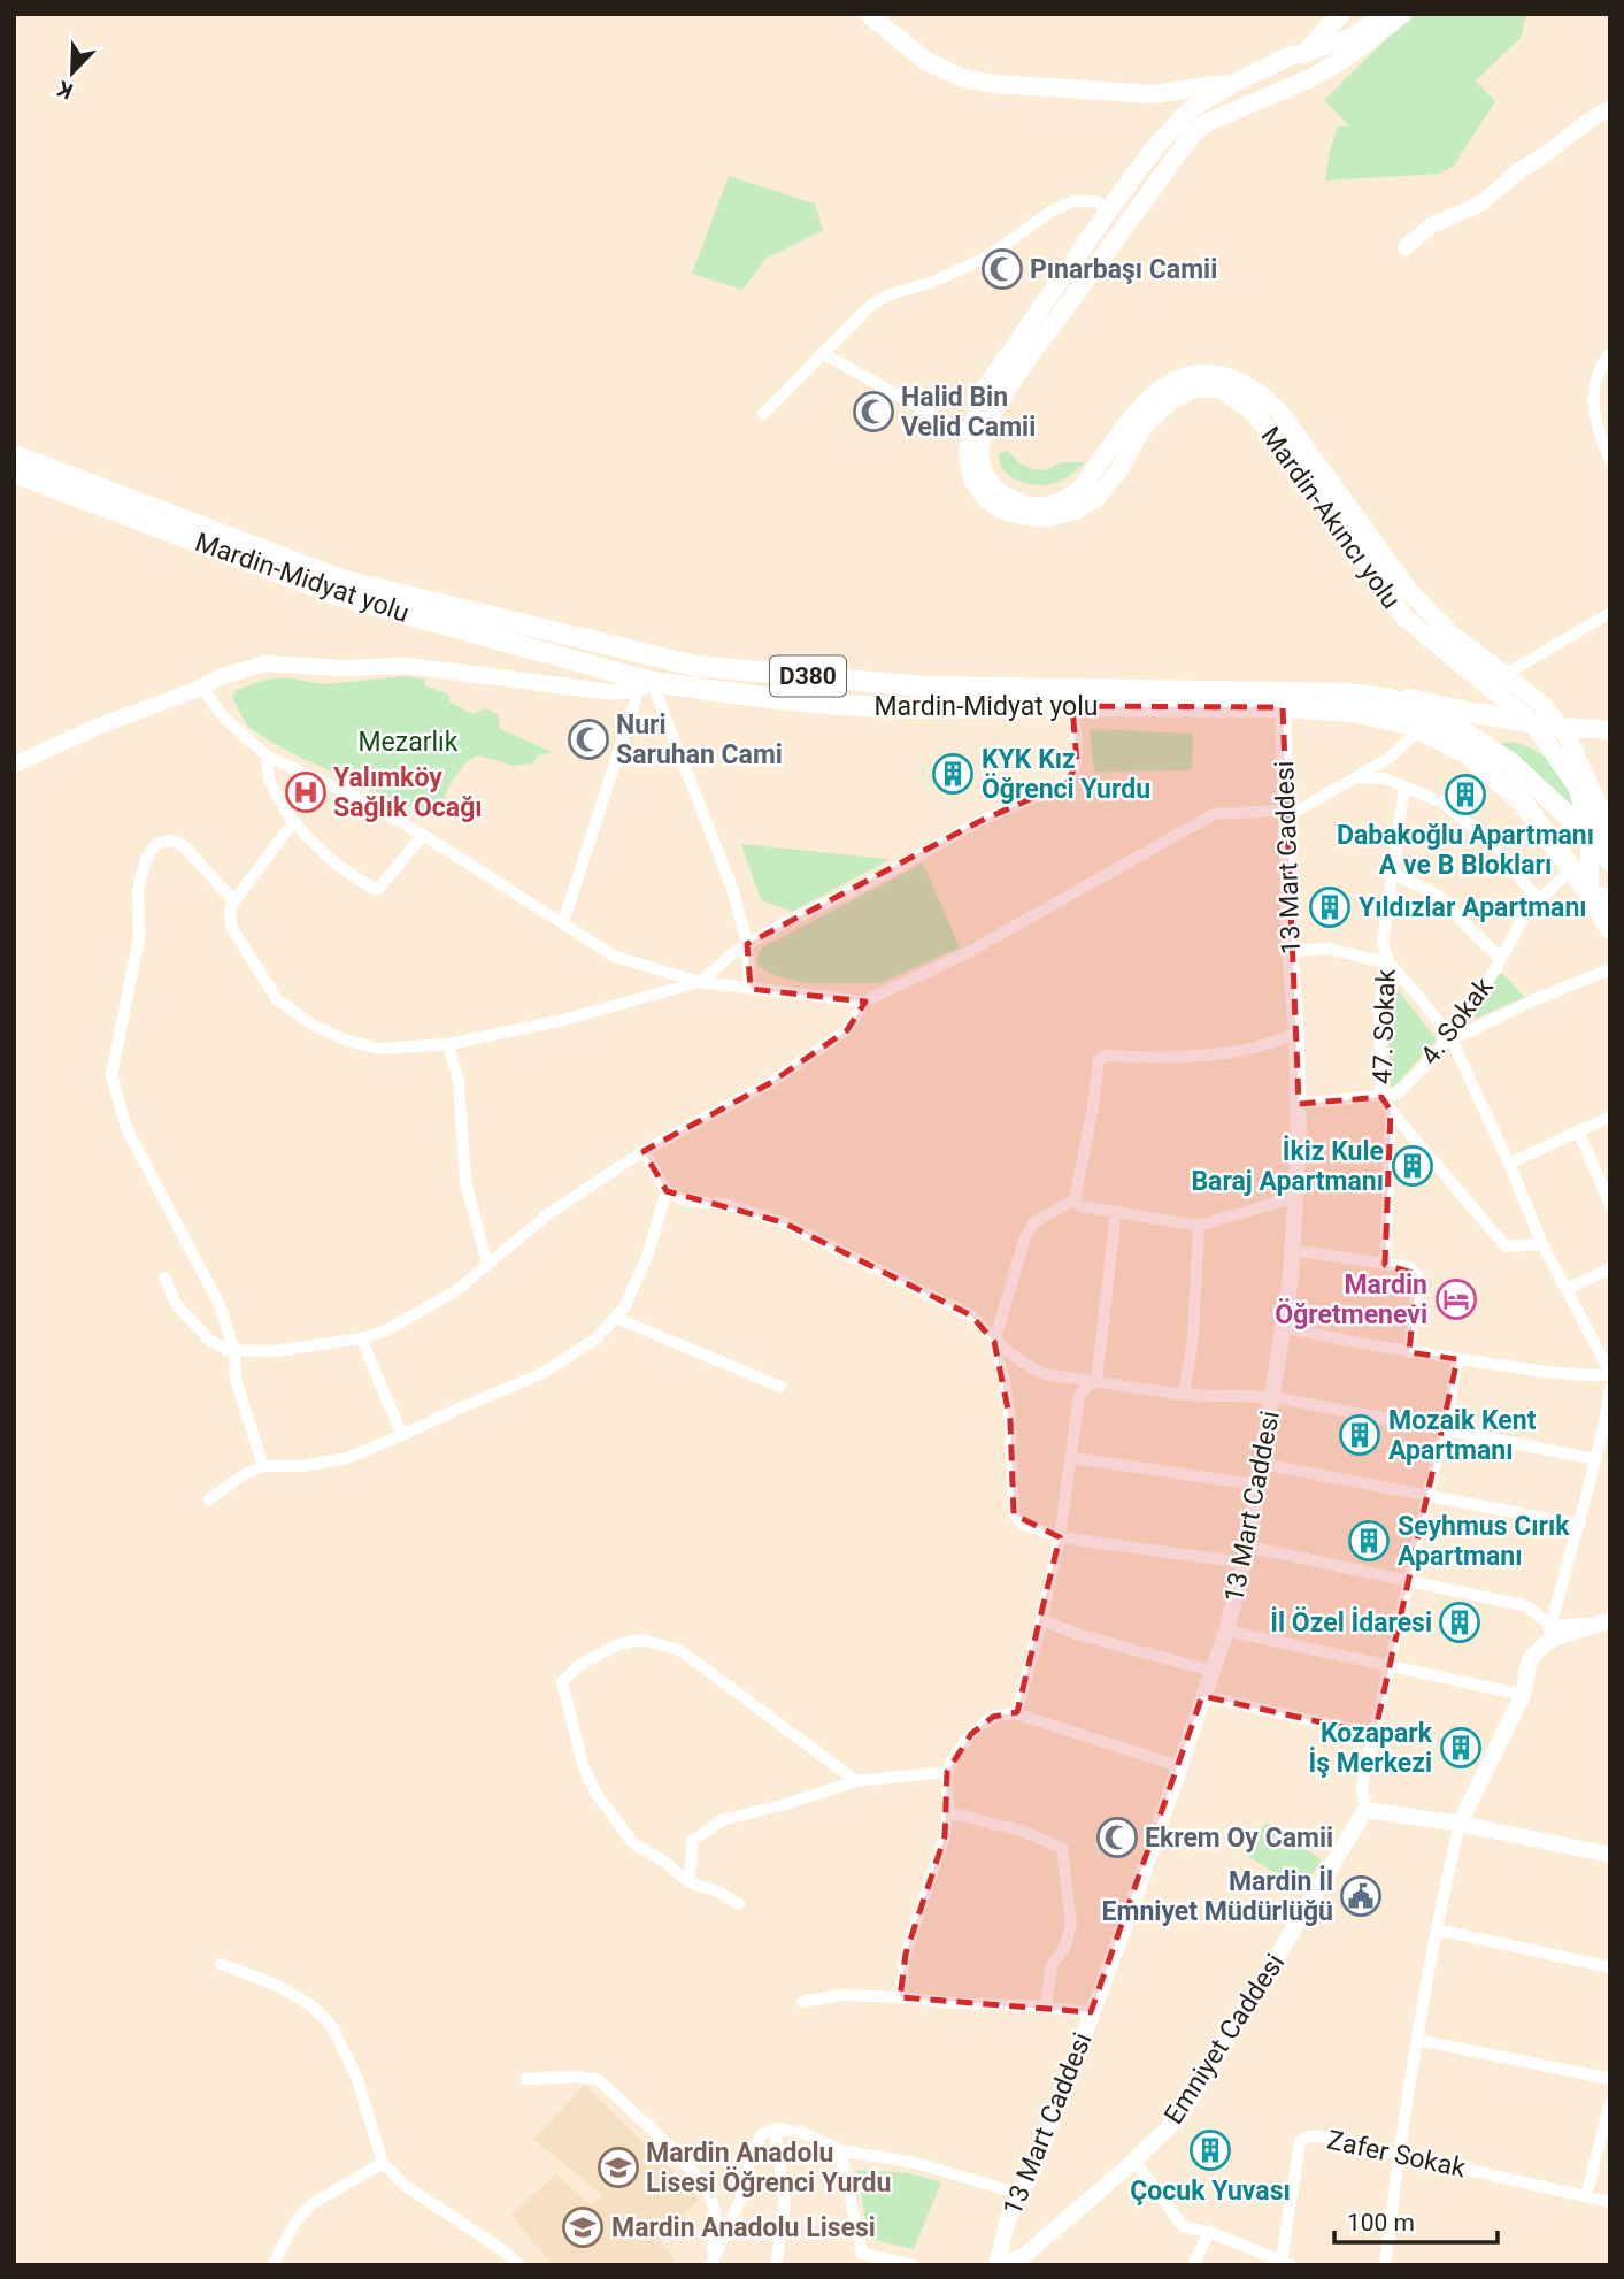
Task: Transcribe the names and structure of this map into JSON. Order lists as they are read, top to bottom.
{
  "streets": {
    "highway": ["Mardin-Midyat yolu", "D380"],
    "main road": ["Mardin-Akıncı yolu"],
    "street": [
      "13 Mart Caddesi",
      "4. Sokak",
      "47. Sokak",
      "Emniyet Caddesi",
      "Zafer Sokak"
    ]
  },
  "crossings": [
    ["Mardin-Akıncı yolu", "Mardin-Midyat yolu"],
    ["Mardin-Midyat yolu", "13 Mart Caddesi"],
    ["Mardin-Midyat yolu", "4. Sokak"],
    ["13 Mart Caddesi", "4. Sokak"],
    ["13 Mart Caddesi", "Emniyet Caddesi"],
    ["4. Sokak", "47. Sokak"]
  ],
  "parks": ["Mezarlık"],
  "places": {
    "mosque": [
      "Pınarbaşı Camii",
      "Halid Bin Velid Camii",
      "Nuri Saruhan Cami",
      "Ekrem Oy Camii"
    ],
    "building": [
      "KYK Kız Öğrenci Yurdu",
      "Dabakoğlu Apartmanı A ve B Blokları",
      "Yıldızlar Apartmanı",
      "İkiz Kule Baraj Apartmanı",
      "Mozaik Kent Apartmanı",
      "Seyhmus Cırık Apartmanı",
      "İl Özel İdaresi",
      "Kozapark İş Merkezi",
      "Çocuk Yuvası"
    ],
    "hospital": ["Yalımköy Sağlık Ocağı"],
    "hotel": ["Mardin Öğretmenevi"],
    "public building": ["Mardin İl Emniyet Müdürlüğü"],
    "school or university": ["Mardin Anadolu Lisesi Öğrenci Yurdu", "Mardin Anadolu Lisesi"]
  },
  "scale_bar": "100 m",
  "north": "bottom left"
}
